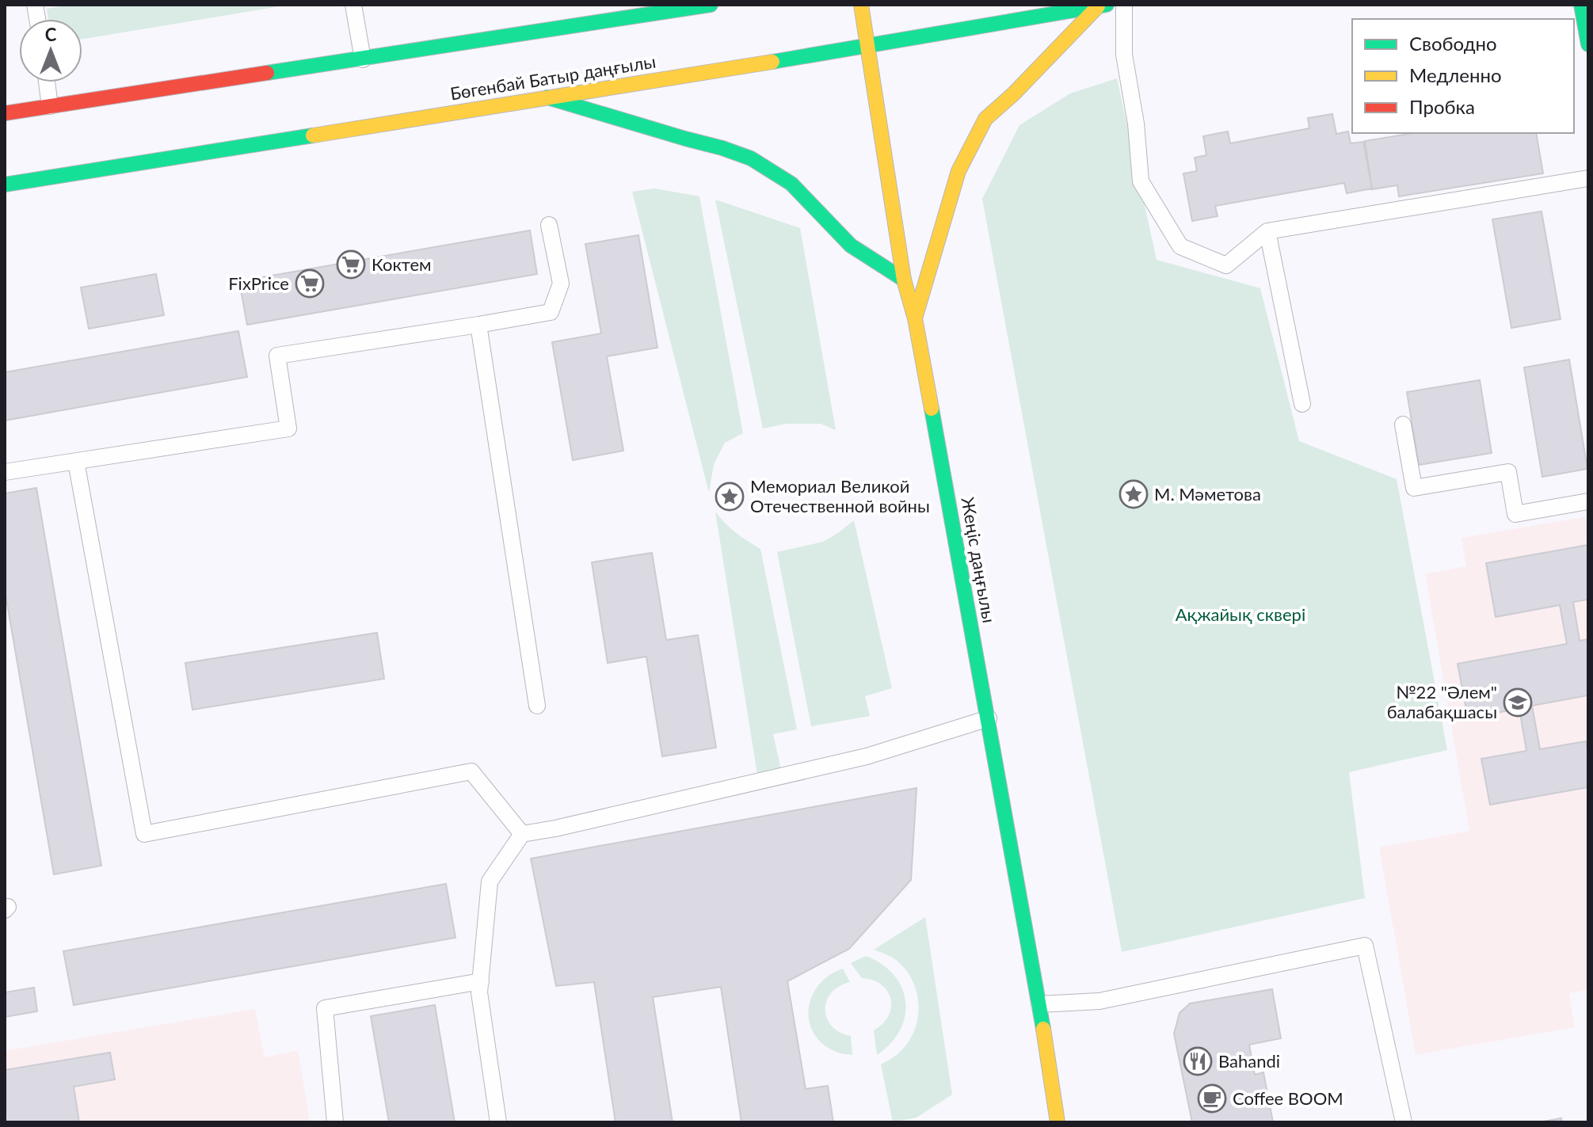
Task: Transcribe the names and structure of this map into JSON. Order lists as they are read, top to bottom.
{
  "streets": {
    "main road": ["Бөгенбай Батыр даңғылы", "Жеңіс даңғылы"]
  },
  "crossings": [
    ["Бөгенбай Батыр даңғылы", "Жеңіс даңғылы"]
  ],
  "parks": ["Ақжайық сквері"],
  "places": {
    "supermarket": ["Коктем", "FixPrice"],
    "place": ["М. Мәметова", "Мемориал Великой Отечественной войны"],
    "school or university": ["№22 \"Әлем\" балабақшасы"],
    "restaurant": ["Bahandi"],
    "cafe": ["Coffee BOOM"]
  },
  "legend": ["Свободно", "Медленно", "Пробка"],
  "north": "top"
}
